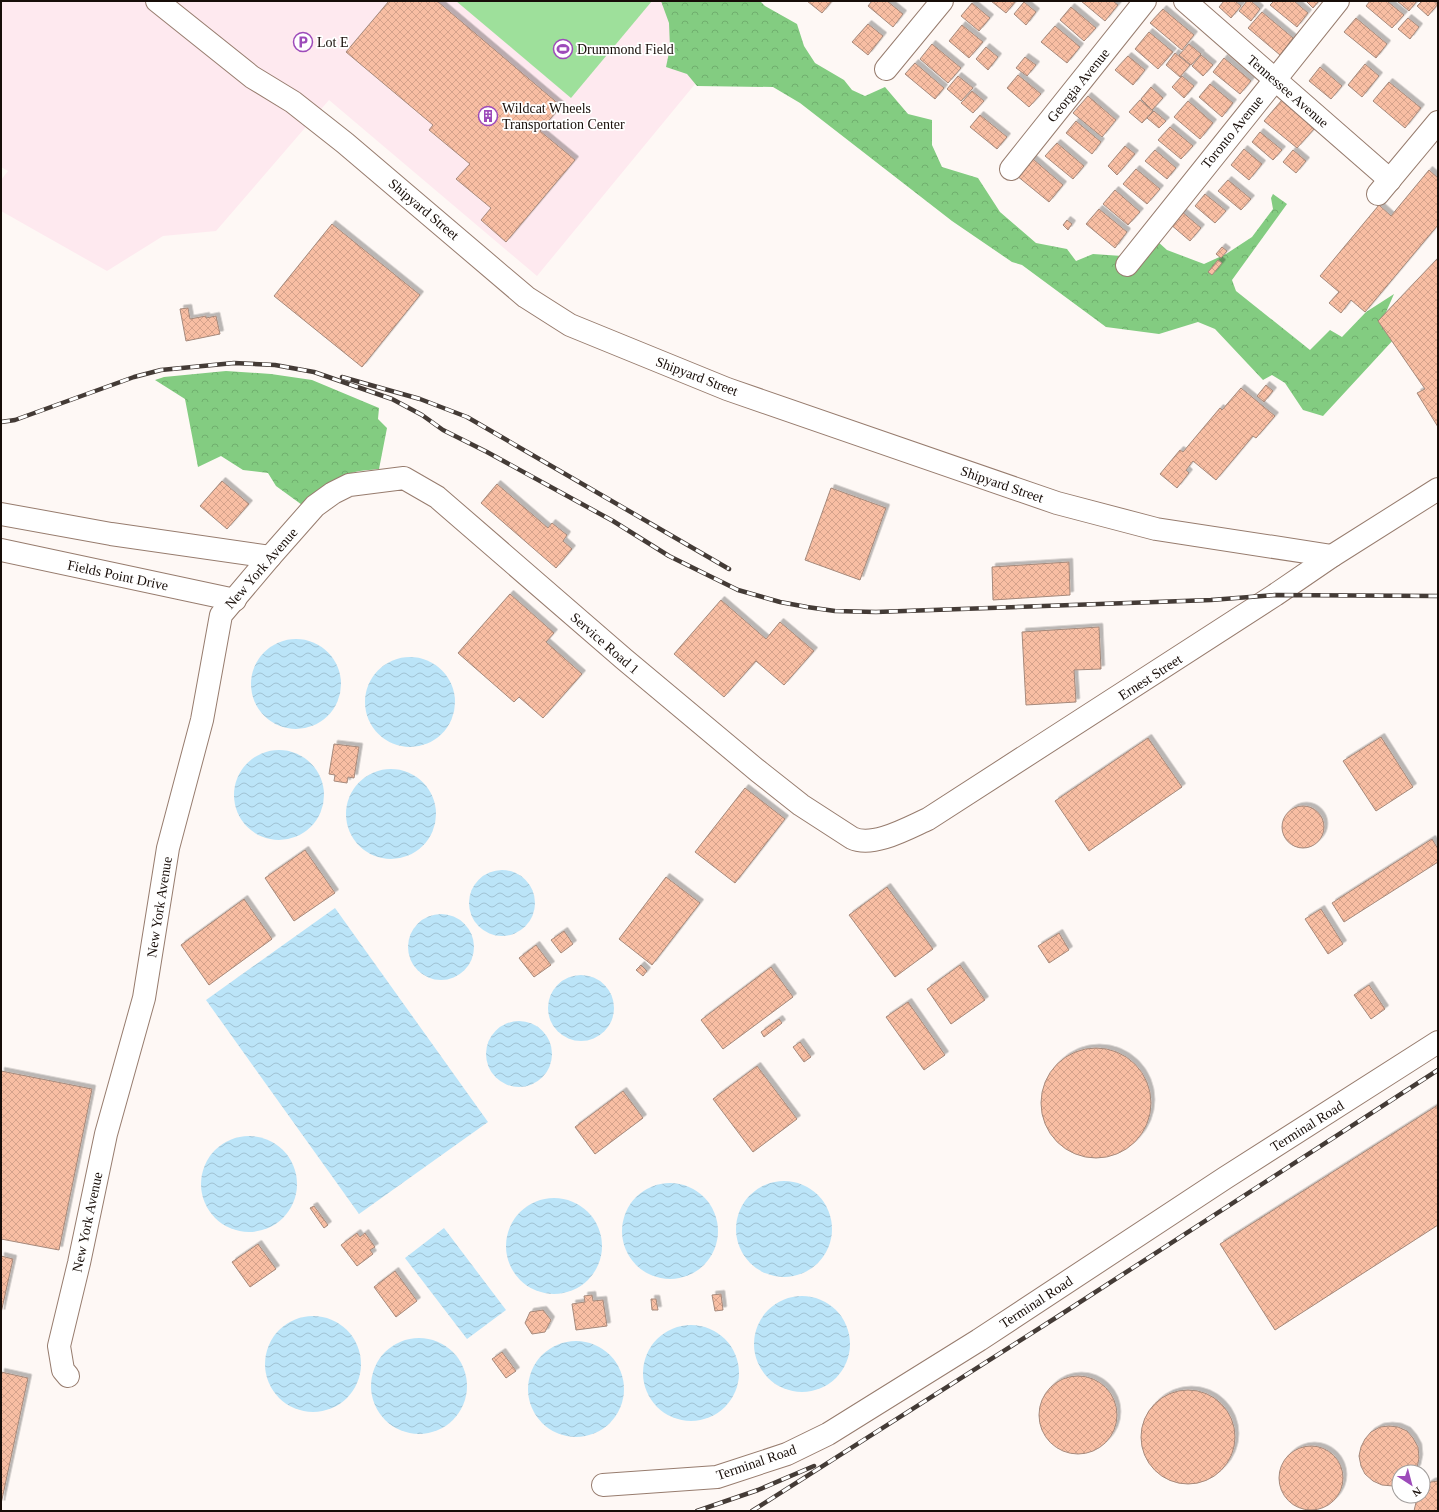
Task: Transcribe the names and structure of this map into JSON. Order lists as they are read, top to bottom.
{
  "streets": {
    "street": [
      "Georgia Avenue",
      "Tennessee Avenue",
      "Toronto Avenue",
      "Shipyard Street",
      "New York Avenue",
      "Fields Point Drive",
      "Service Road 1",
      "Ernest Street",
      "Terminal Road"
    ]
  },
  "crossings": [
    ["Tennessee Avenue", "Toronto Avenue"],
    ["Shipyard Street", "Ernest Street"],
    ["New York Avenue", "Fields Point Drive"],
    ["New York Avenue", "Service Road 1"],
    ["Service Road 1", "Ernest Street"]
  ],
  "places": {
    "parking": ["Lot E"],
    "sports": ["Drummond Field"],
    "building": ["Wildcat Wheels Transportation Center"]
  },
  "north": "bottom right"
}
